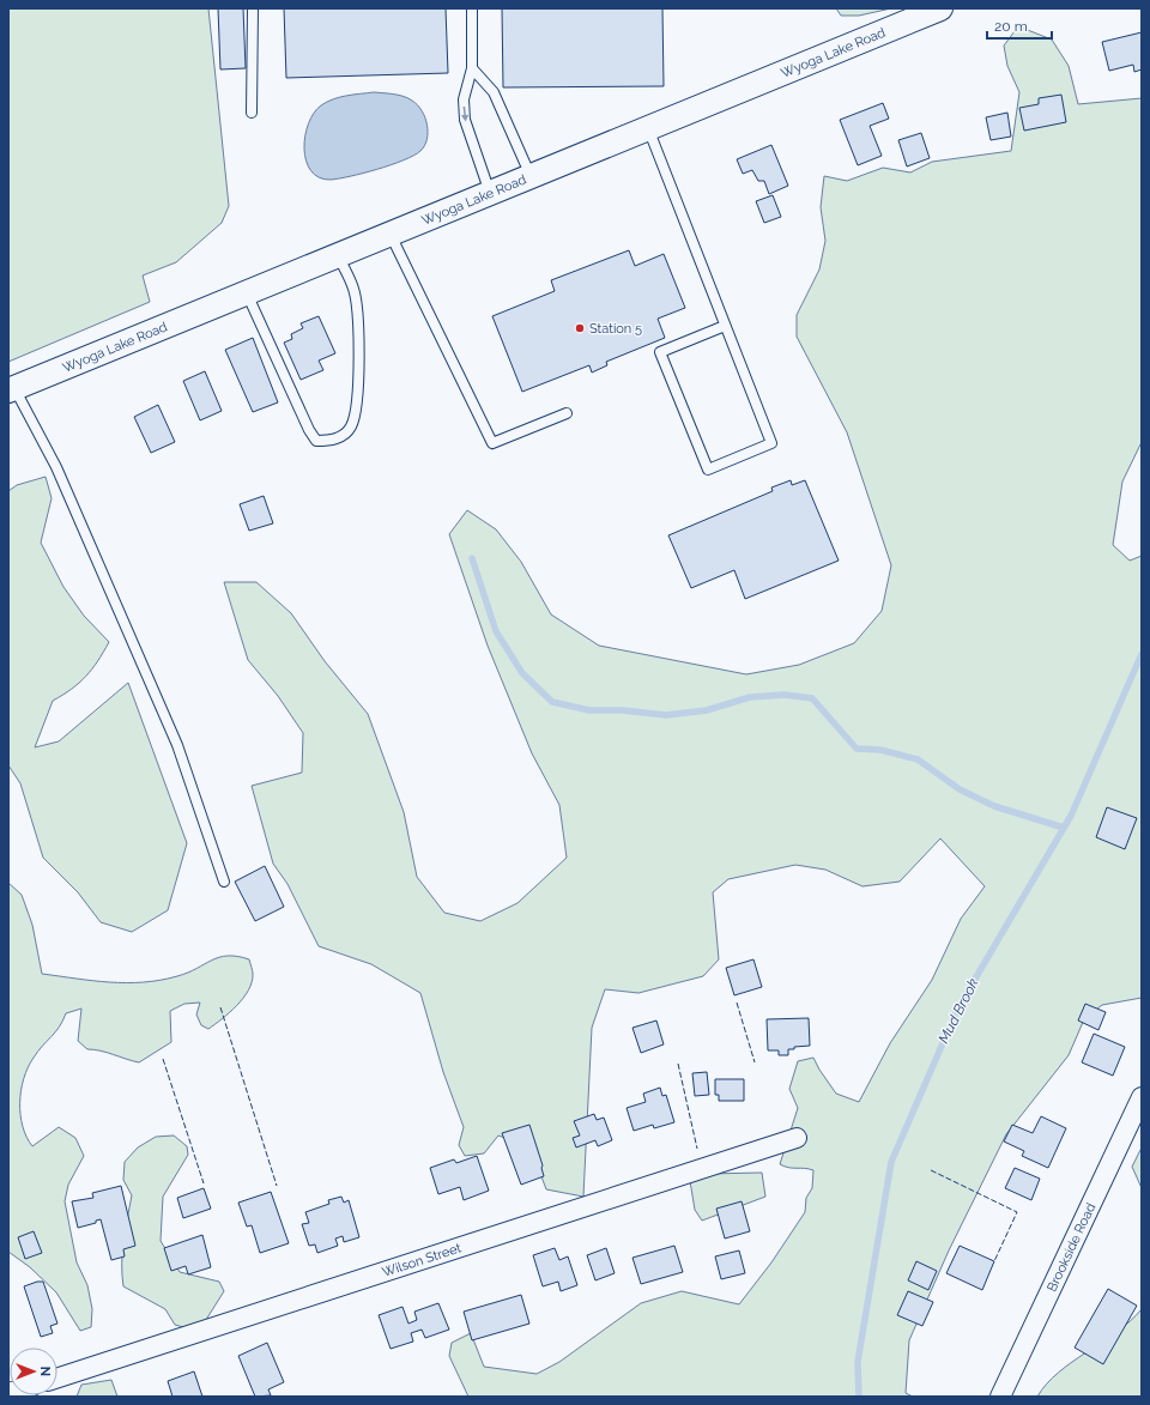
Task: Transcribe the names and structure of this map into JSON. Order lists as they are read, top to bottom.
{
  "streets": {
    "street": ["Wyoga Lake Road", "Brookside Road", "Wilson Street"]
  },
  "water": ["Mud Brook"],
  "places": ["Station 5"],
  "scale_bar": "20 m",
  "north": "right"
}
